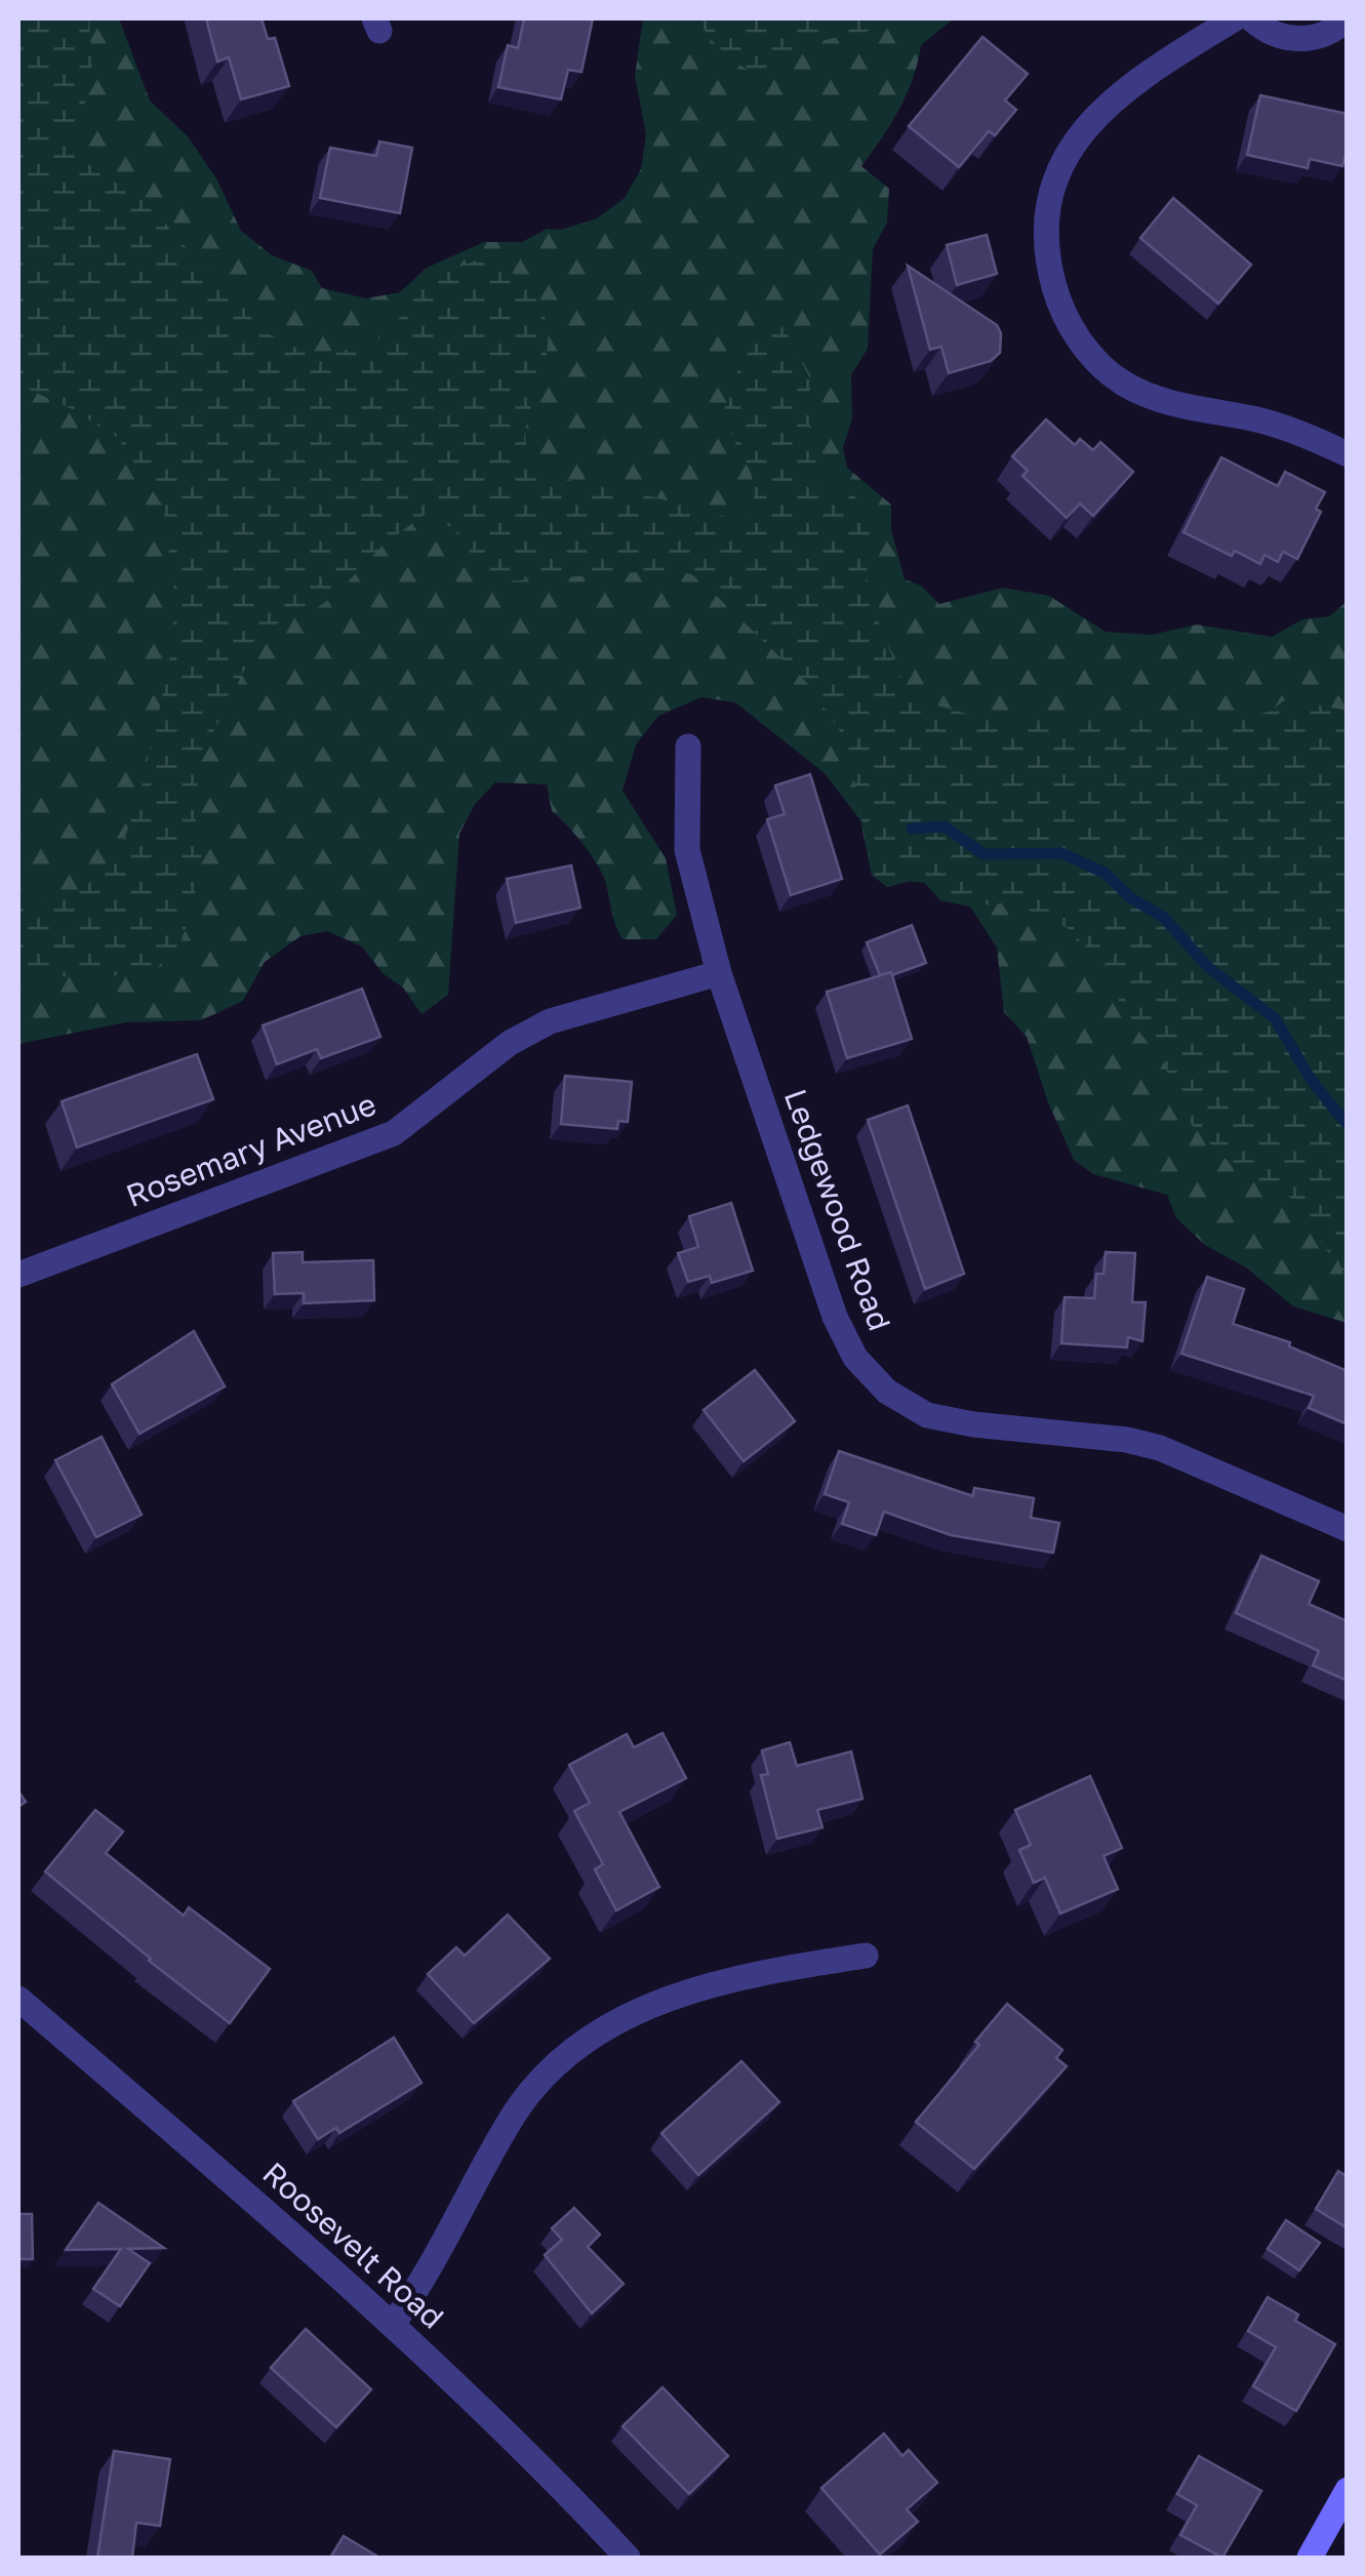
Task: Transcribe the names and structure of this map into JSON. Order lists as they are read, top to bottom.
{
  "streets": {
    "street": ["Rosemary Avenue", "Ledgewood Road", "Roosevelt Road"]
  },
  "crossings": [
    ["Rosemary Avenue", "Ledgewood Road"]
  ]
}
